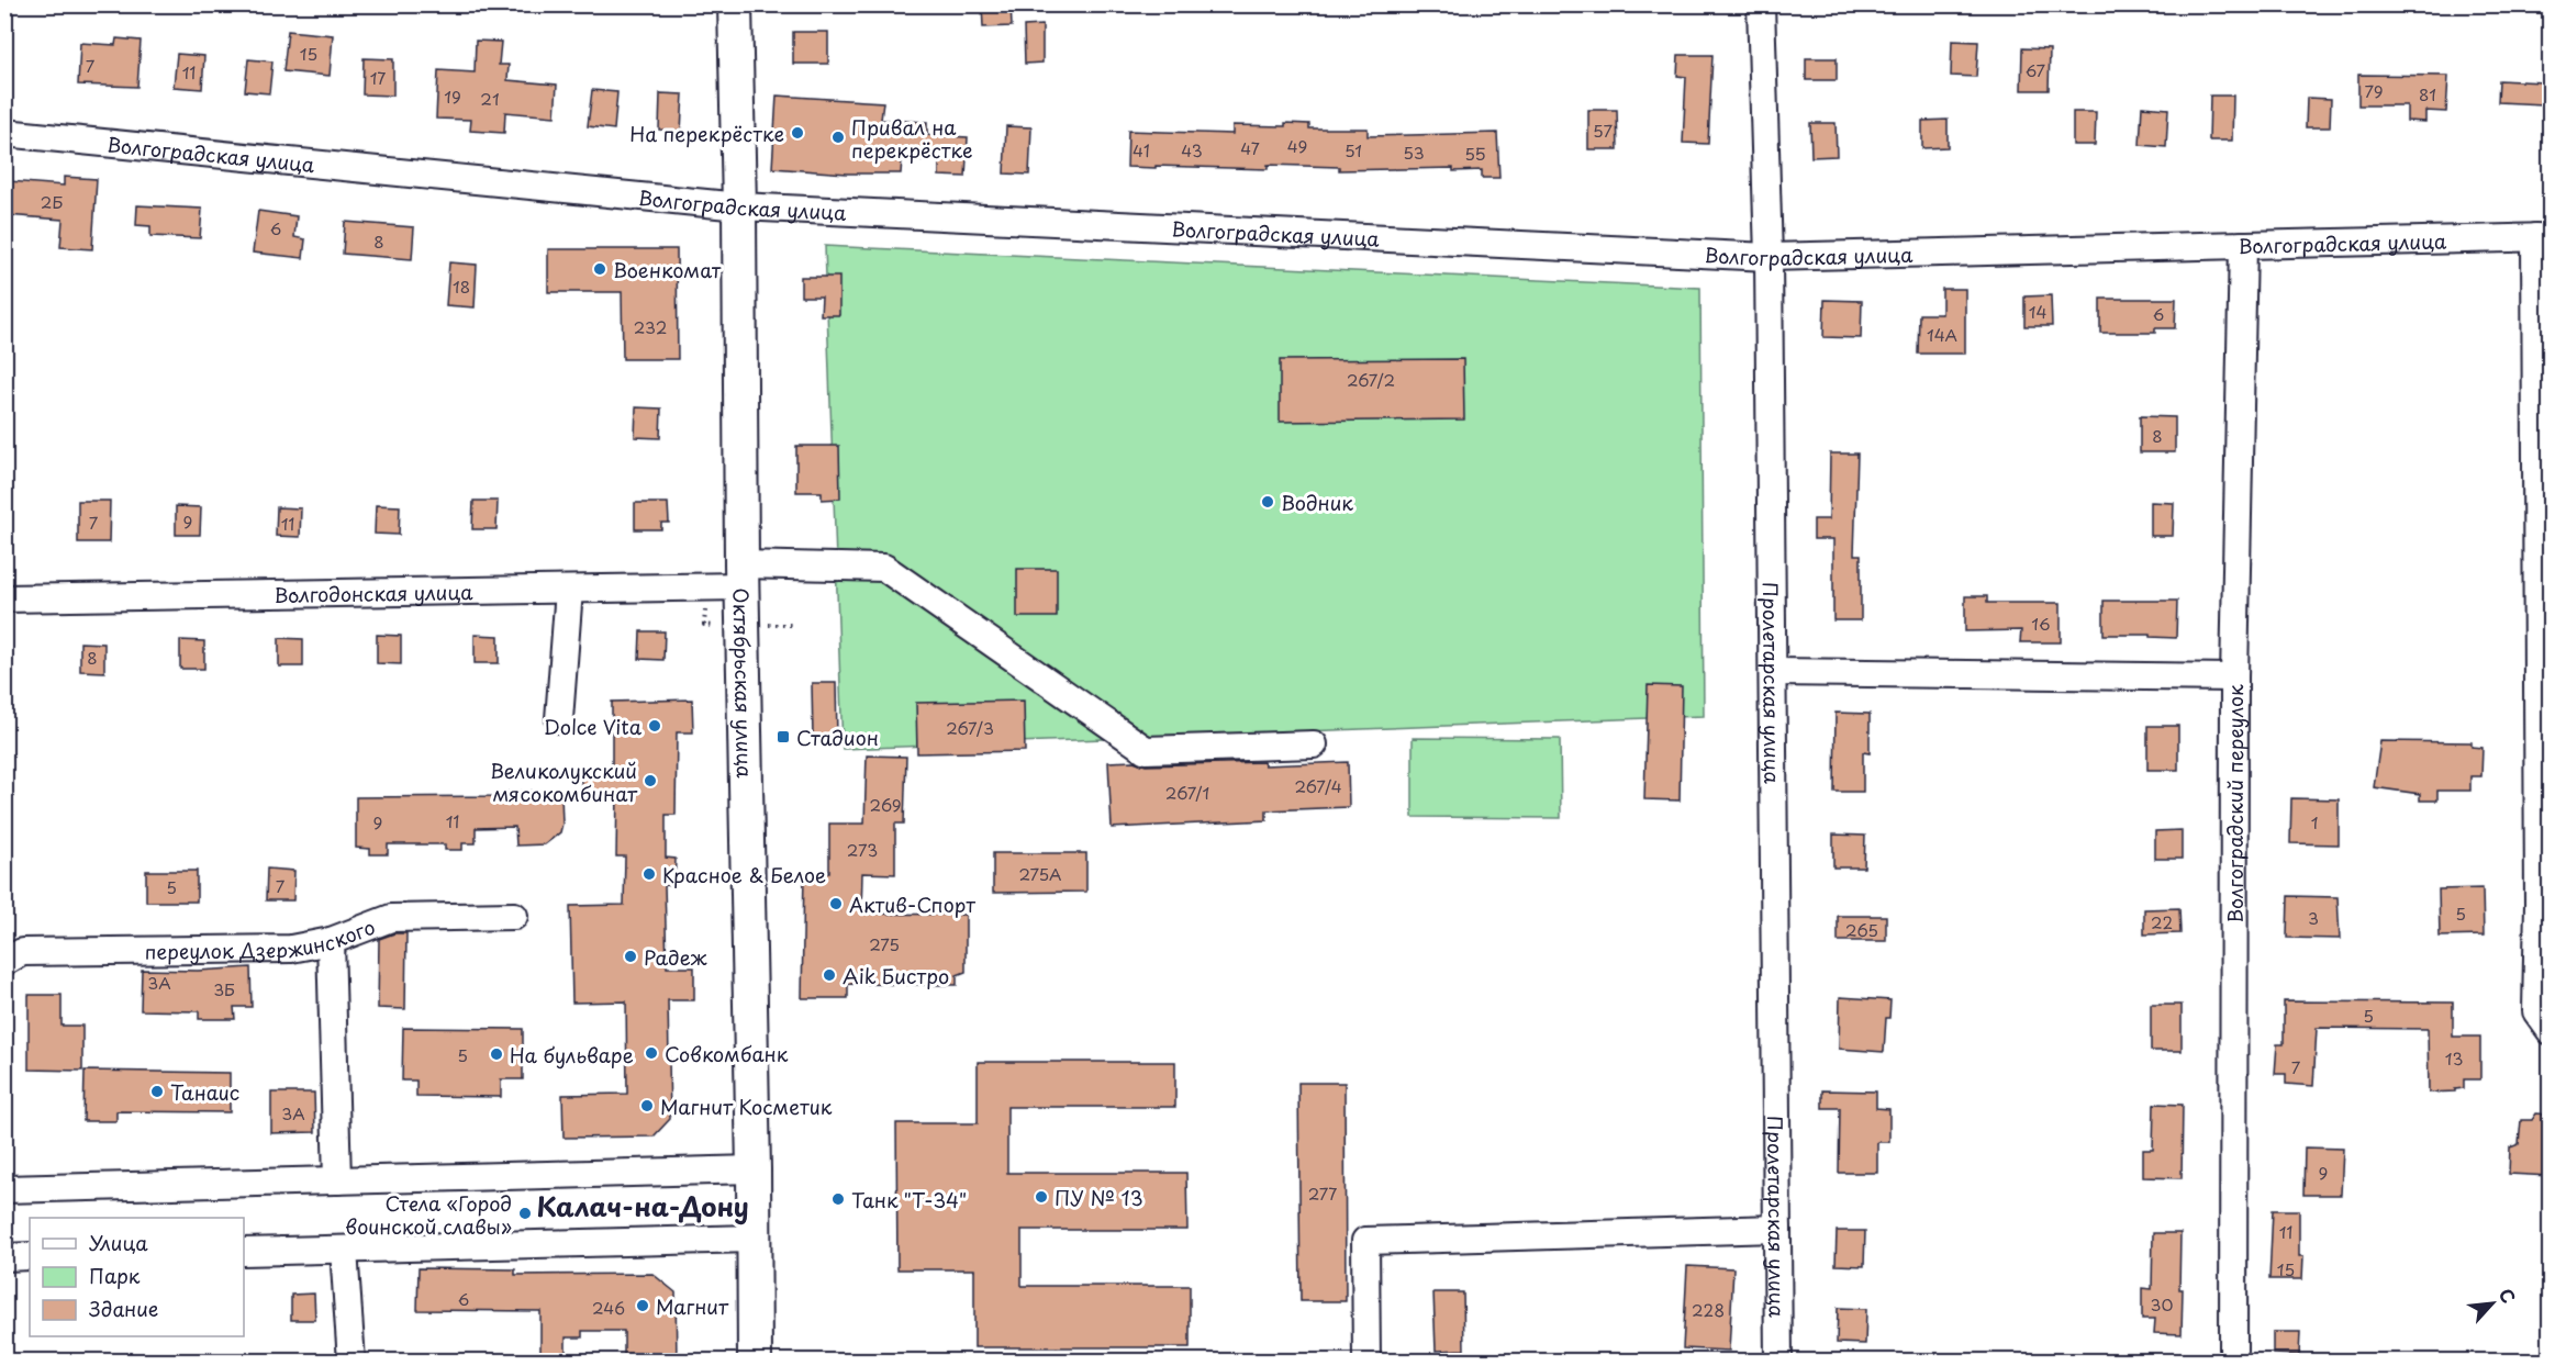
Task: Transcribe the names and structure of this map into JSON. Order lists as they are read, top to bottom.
{
  "streets": {
    "main road": ["Октябрьская улица"],
    "street": [
      "Волгоградская улица",
      "Волгодонская улица",
      "Пролетарская улица",
      "Волгоградский переулок",
      "переулок Дзержинского"
    ]
  },
  "crossings": [
    ["Волгоградская улица", "Октябрьская улица"],
    ["Волгоградская улица", "Пролетарская улица"],
    ["Волгоградская улица", "Волгоградский переулок"],
    ["Волгодонская улица", "Октябрьская улица"]
  ],
  "districts": ["Калач-на-Дону"],
  "places": {
    "other": [
      "На перекрёстке",
      "Привал на перекрёстке",
      "Военкомат",
      "Водник",
      "Dolce Vita",
      "Великолукский мясокомбинат",
      "Красное & Белое",
      "Актив-Спорт",
      "Радеж",
      "Aik Бистро",
      "Совкомбанк",
      "На бульваре",
      "Танаис",
      "Магнит Косметик",
      "ПУ № 13",
      "Танк \"Т-34\"",
      "Стела «Город воинской славы»",
      "Магнит"
    ],
    "transit": ["Стадион"]
  },
  "house_numbers": [
    "15",
    "7",
    "67",
    "11",
    "17",
    "79",
    "81",
    "19",
    "21",
    "57",
    "49",
    "47",
    "41",
    "43",
    "51",
    "53",
    "55",
    "2Б",
    "6",
    "8",
    "18",
    "14",
    "6",
    "232",
    "14А",
    "267/2",
    "8",
    "9",
    "7",
    "11",
    "16",
    "8",
    "267/3",
    "267/4",
    "267/1",
    "269",
    "11",
    "9",
    "1",
    "273",
    "275А",
    "7",
    "5",
    "5",
    "3",
    "22",
    "265",
    "275",
    "3А",
    "3Б",
    "5",
    "5",
    "13",
    "7",
    "3А",
    "9",
    "277",
    "11",
    "15",
    "6",
    "30",
    "246",
    "228"
  ],
  "legend": ["Улица", "Парк", "Здание"],
  "north": "top right"
}
